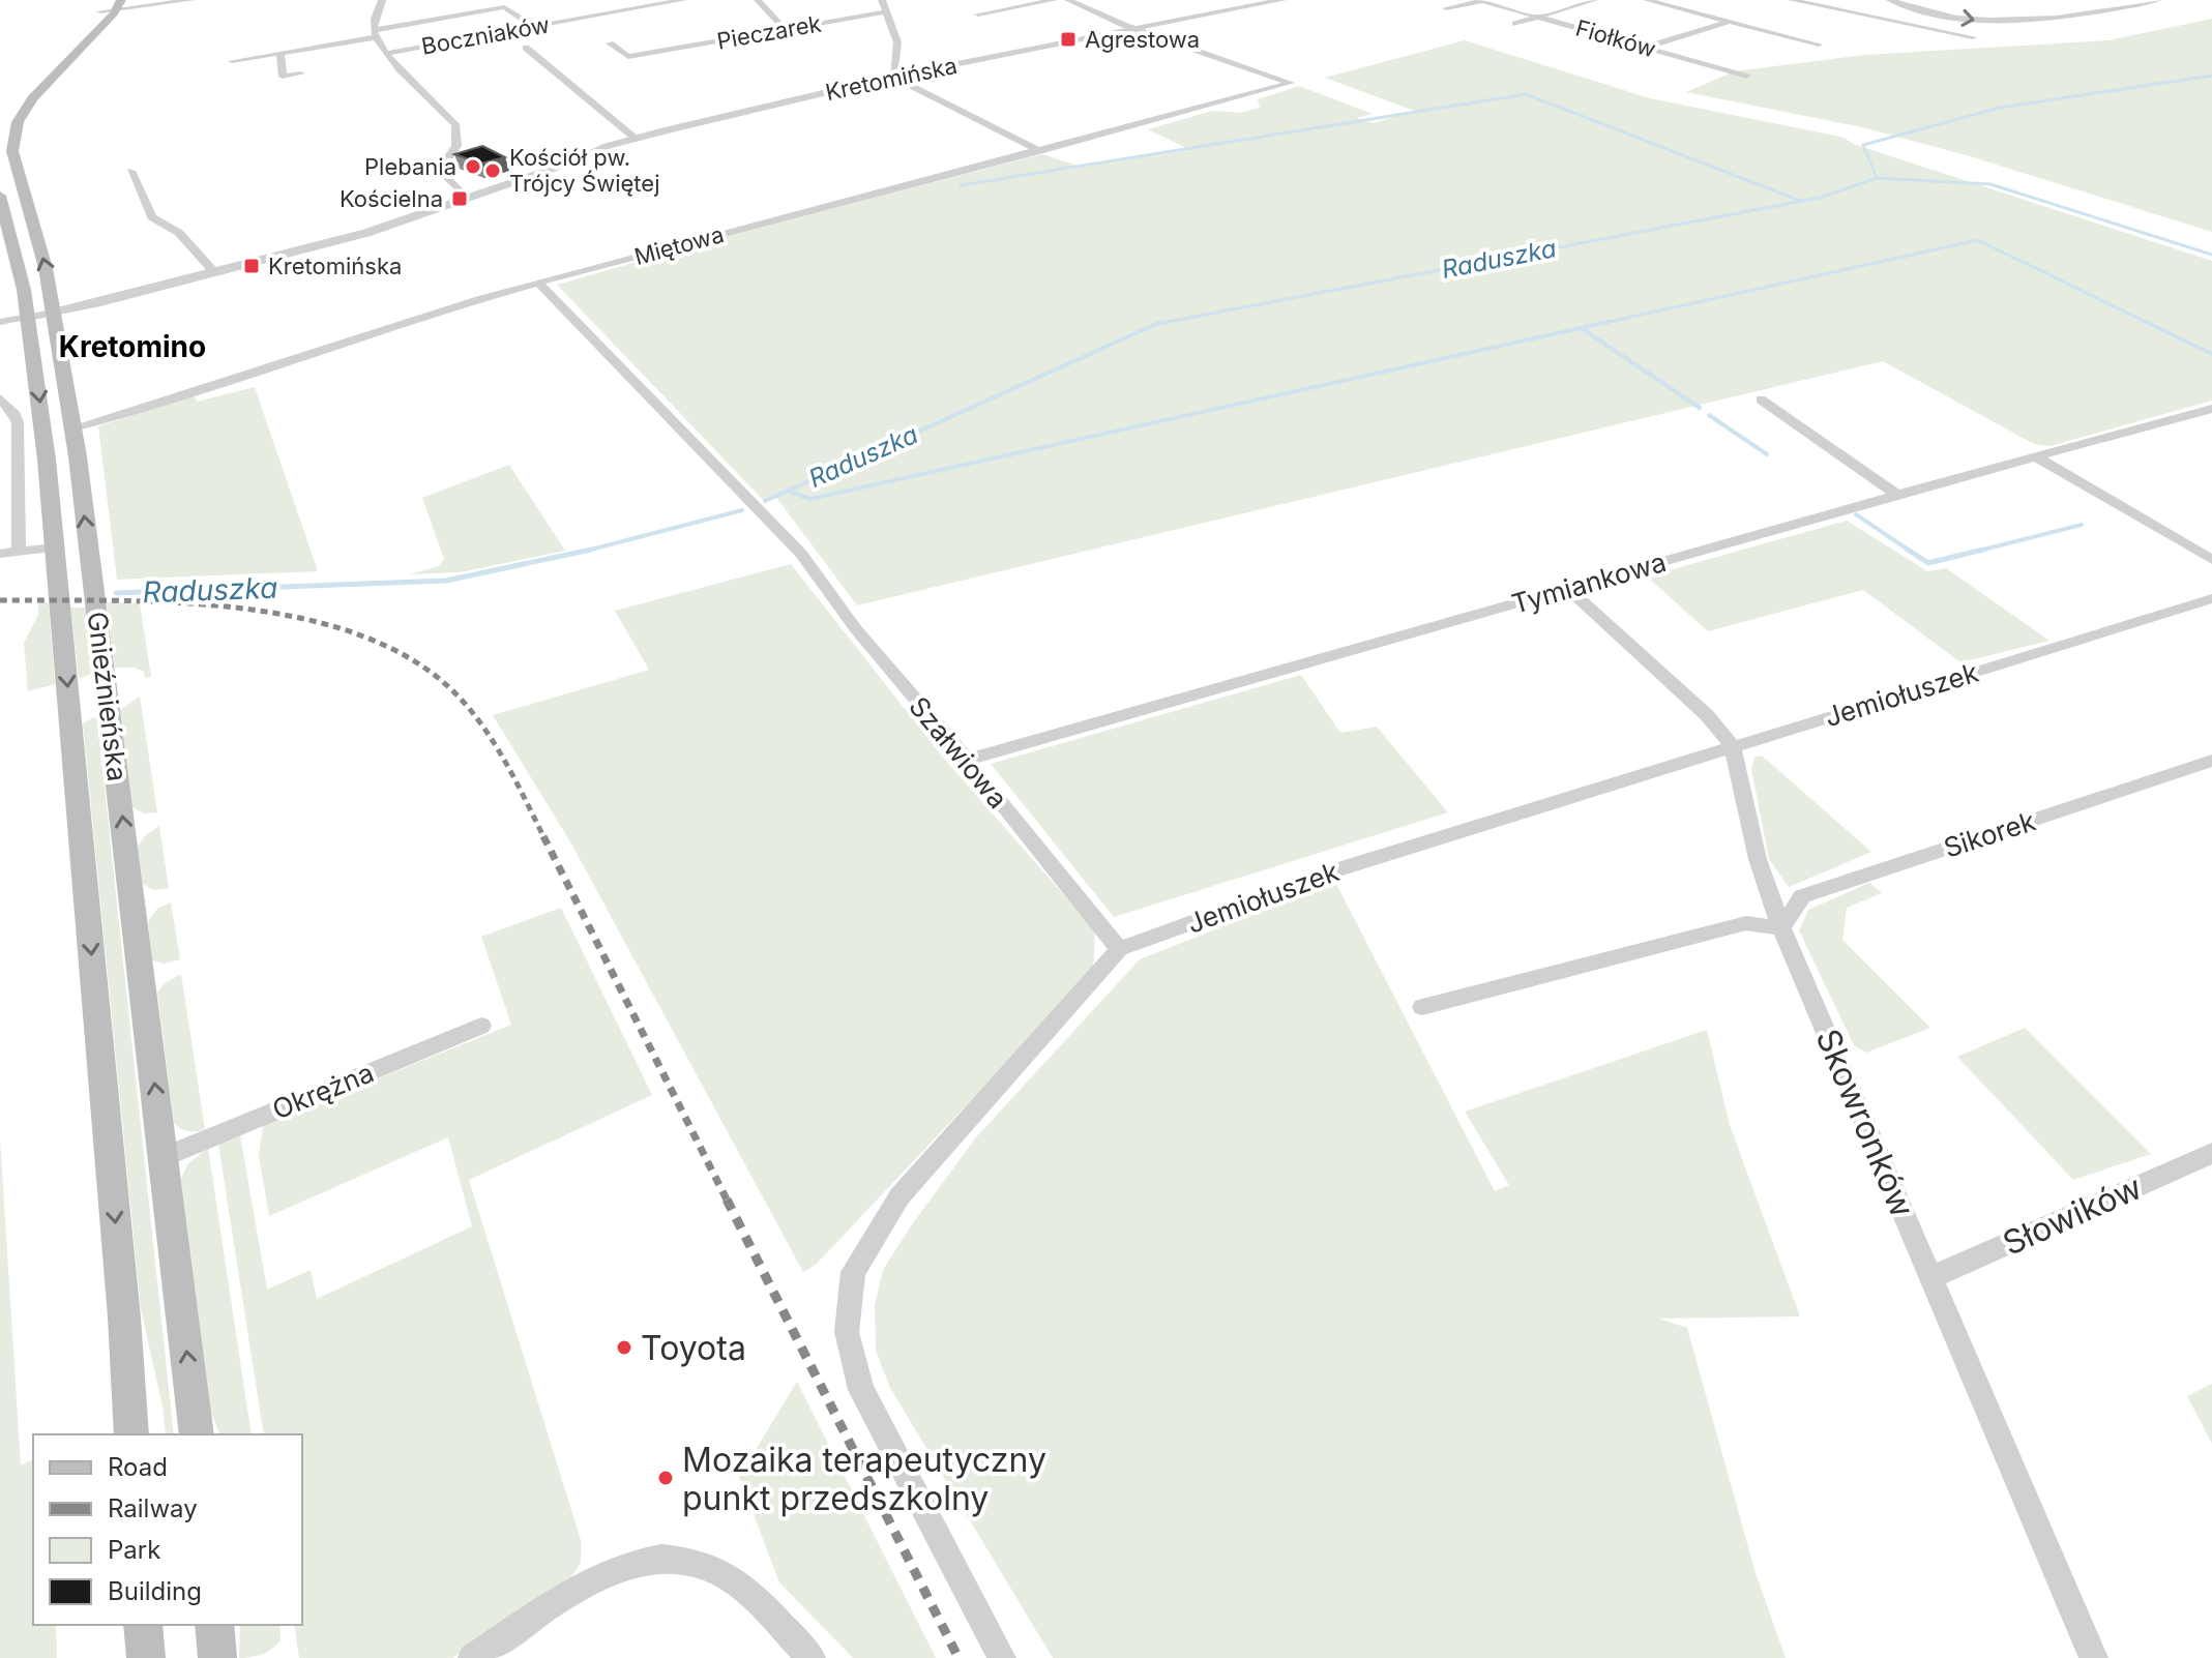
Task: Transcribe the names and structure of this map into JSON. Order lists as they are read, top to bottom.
{
  "streets": {
    "main road": ["Gnieźnieńska"],
    "street": [
      "Pieczarek",
      "Boczniaków",
      "Fiołków",
      "Kretomińska",
      "Miętowa",
      "Tymiankowa",
      "Jemiołuszek",
      "Szałwiowa",
      "Sikorek",
      "Okrężna",
      "Skowronków",
      "Słowików"
    ]
  },
  "crossings": [
    ["Kretomińska", "Miętowa"],
    ["Kretomińska", "Gnieźnieńska"],
    ["Miętowa", "Gnieźnieńska"],
    ["Miętowa", "Szałwiowa"],
    ["Tymiankowa", "Szałwiowa"],
    ["Jemiołuszek", "Szałwiowa"],
    ["Jemiołuszek", "Skowronków"],
    ["Gnieźnieńska", "Okrężna"],
    ["Sikorek", "Skowronków"],
    ["Skowronków", "Słowików"]
  ],
  "districts": ["Kretomino"],
  "water": ["Raduszka"],
  "places": {
    "transit": ["Agrestowa", "Kościelna", "Kretomińska"],
    "other": [
      "Plebania",
      "Kościół pw. Trójcy Świętej",
      "Toyota",
      "Mozaika terapeutyczny punkt przedszkolny"
    ]
  },
  "legend": [
    "Road",
    "Railway",
    "Park",
    "Building"
  ]
}
